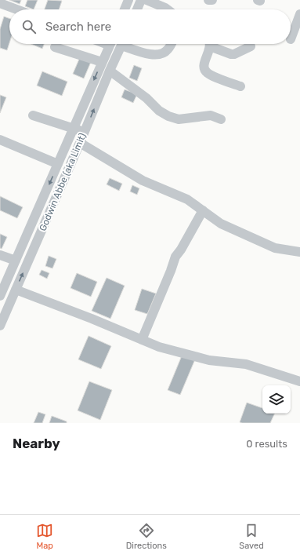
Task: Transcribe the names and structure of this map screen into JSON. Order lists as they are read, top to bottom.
{
  "streets": {
    "street": ["Godwin Abbe (aka Limit)"]
  },
  "page": {
    "search": "Search here",
    "heading": ["Nearby", "0 results"],
    "nav": ["Map", "Directions", "Saved"]
  }
}
